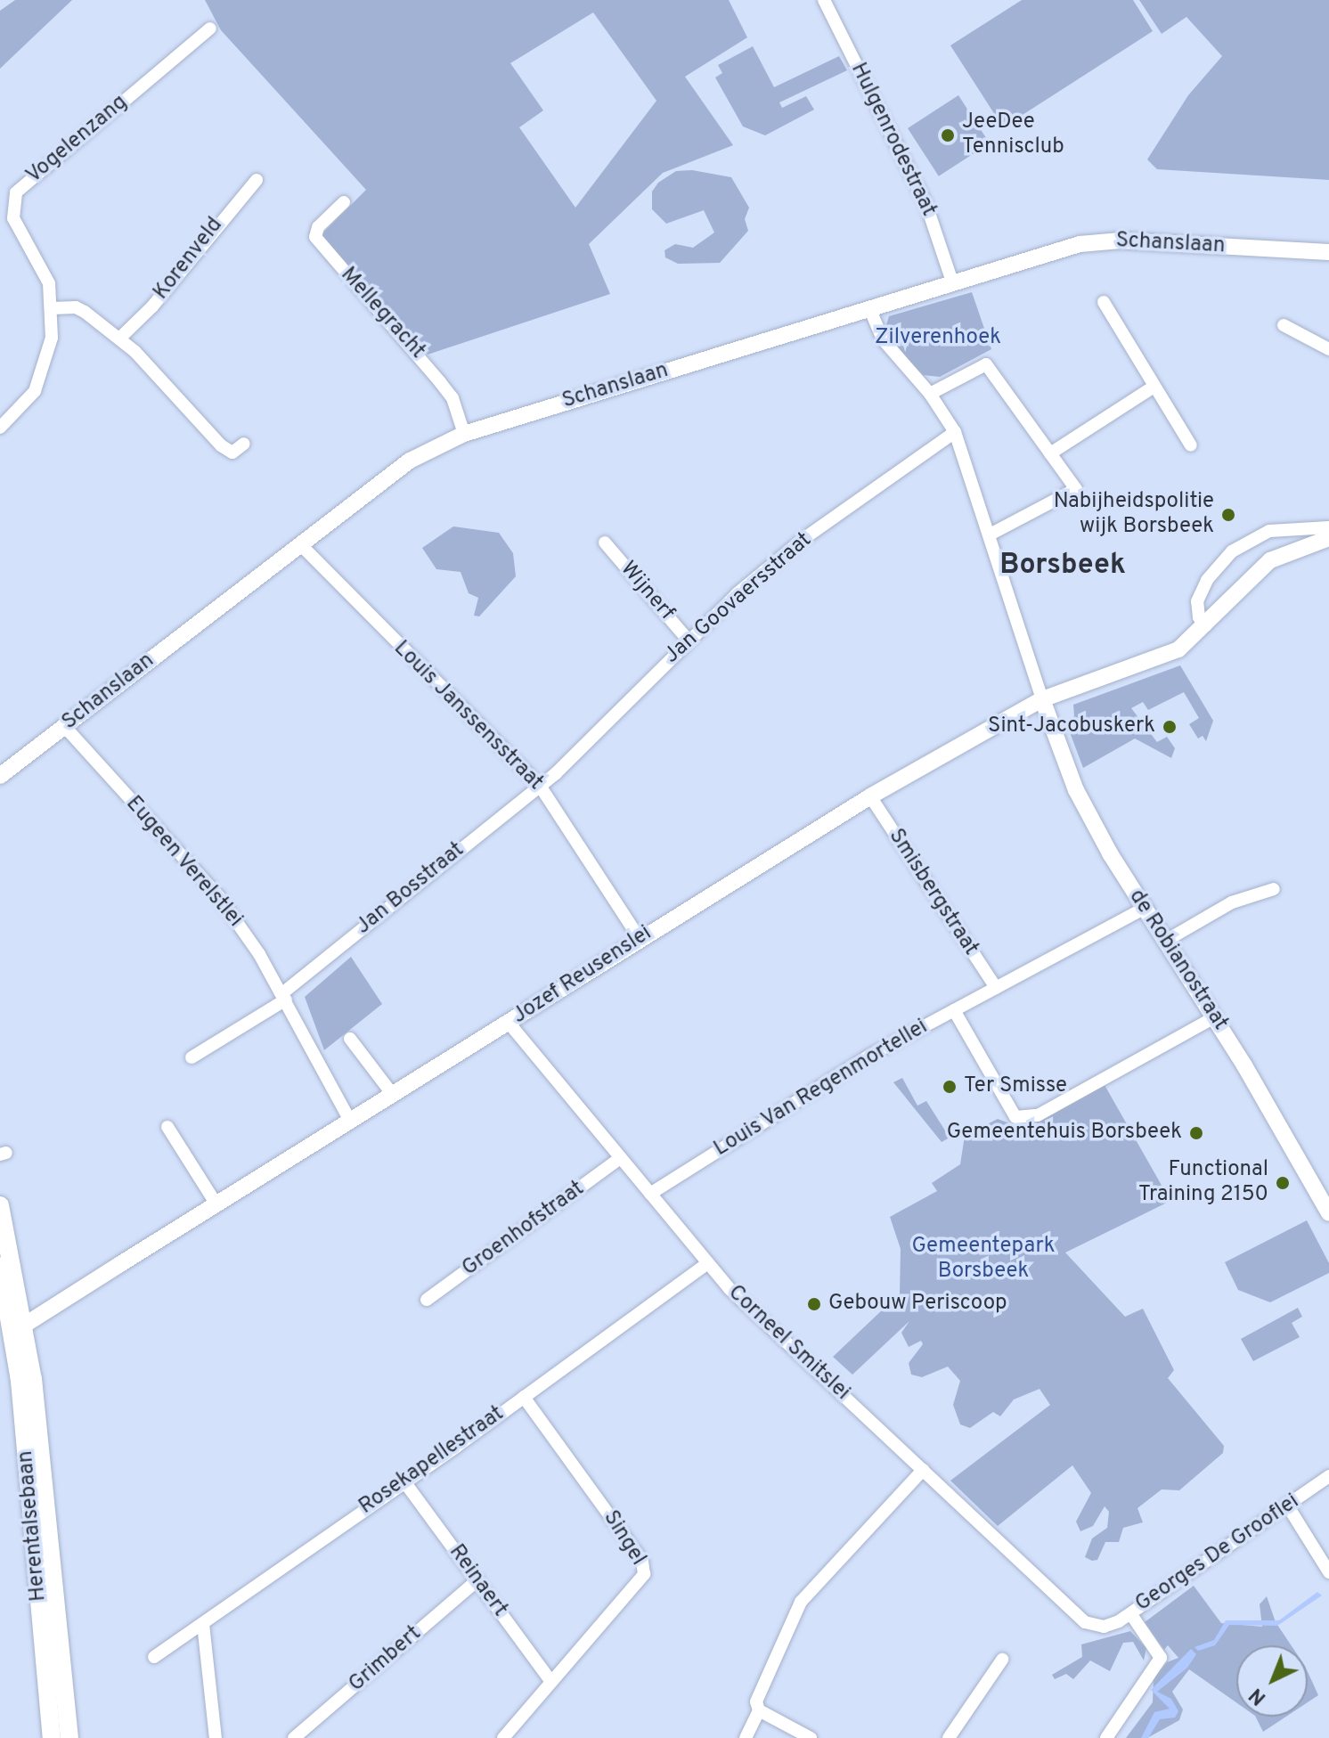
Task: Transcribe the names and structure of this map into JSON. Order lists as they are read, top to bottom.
{
  "streets": {
    "main road": ["Herentalsebaan"],
    "street": [
      "Vogelenzang",
      "Hulgenrodestraat",
      "Schanslaan",
      "Korenveld",
      "Mellegracht",
      "Wijnerf",
      "Jan Goovaersstraat",
      "Louis Janssensstraat",
      "Eugeen Verelstlei",
      "Jan Bosstraat",
      "Smisbergstraat",
      "de Robianostraat",
      "Jozef Reusenslei",
      "Louis Van Regenmortellei",
      "Groenhofstraat",
      "Corneel Smitslei",
      "Rosekapellestraat",
      "Singel",
      "Georges De Grooflei",
      "Reinaert",
      "Grimbert"
    ]
  },
  "crossings": [
    ["Hulgenrodestraat", "Schanslaan"],
    ["Schanslaan", "Mellegracht"],
    ["Schanslaan", "Louis Janssensstraat"],
    ["Schanslaan", "Eugeen Verelstlei"],
    ["Wijnerf", "Jan Goovaersstraat"],
    ["Jan Goovaersstraat", "Louis Janssensstraat"],
    ["Jan Goovaersstraat", "Jan Bosstraat"],
    ["Louis Janssensstraat", "Jan Bosstraat"],
    ["Louis Janssensstraat", "Jozef Reusenslei"],
    ["Eugeen Verelstlei", "Jan Bosstraat"],
    ["Eugeen Verelstlei", "Jozef Reusenslei"],
    ["Smisbergstraat", "Jozef Reusenslei"],
    ["Smisbergstraat", "Louis Van Regenmortellei"],
    ["de Robianostraat", "Jozef Reusenslei"],
    ["de Robianostraat", "Louis Van Regenmortellei"],
    ["Jozef Reusenslei", "Corneel Smitslei"],
    ["Jozef Reusenslei", "Herentalsebaan"],
    ["Louis Van Regenmortellei", "Corneel Smitslei"],
    ["Groenhofstraat", "Corneel Smitslei"],
    ["Corneel Smitslei", "Rosekapellestraat"],
    ["Corneel Smitslei", "Georges De Grooflei"],
    ["Rosekapellestraat", "Singel"],
    ["Rosekapellestraat", "Reinaert"],
    ["Singel", "Reinaert"],
    ["Reinaert", "Grimbert"]
  ],
  "districts": ["Borsbeek"],
  "parks": ["Zilverenhoek", "Gemeentepark Borsbeek"],
  "places": [
    "JeeDee Tennisclub",
    "Nabijheidspolitie wijk Borsbeek",
    "Sint-Jacobuskerk",
    "Ter Smisse",
    "Gemeentehuis Borsbeek",
    "Functional Training 2150",
    "Gebouw Periscoop"
  ],
  "north": "bottom left"
}
